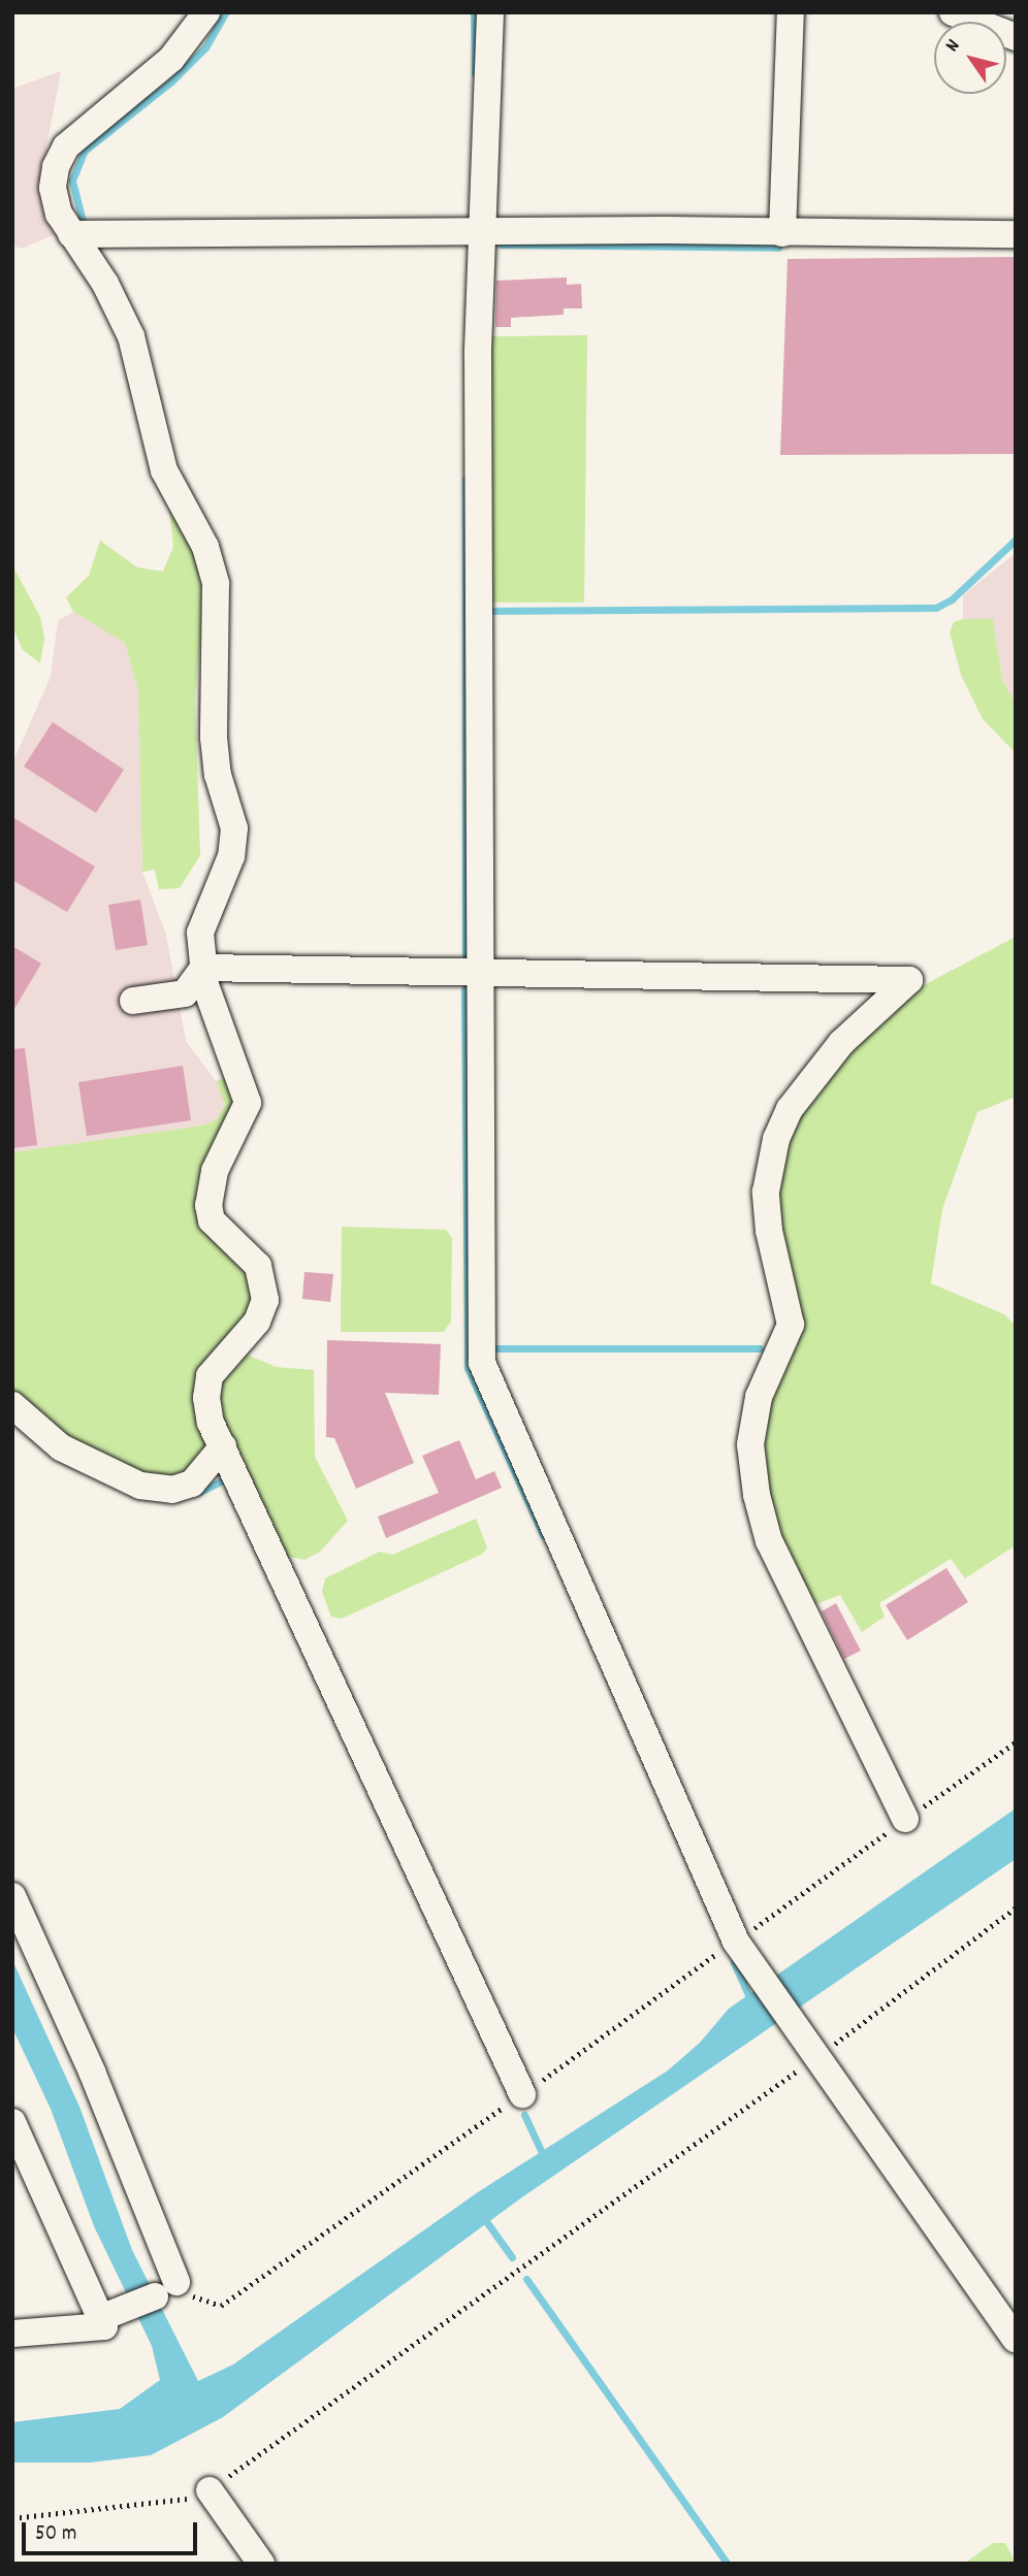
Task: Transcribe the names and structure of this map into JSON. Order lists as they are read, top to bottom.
{
  "scale_bar": "50 m",
  "north": "top left"
}
